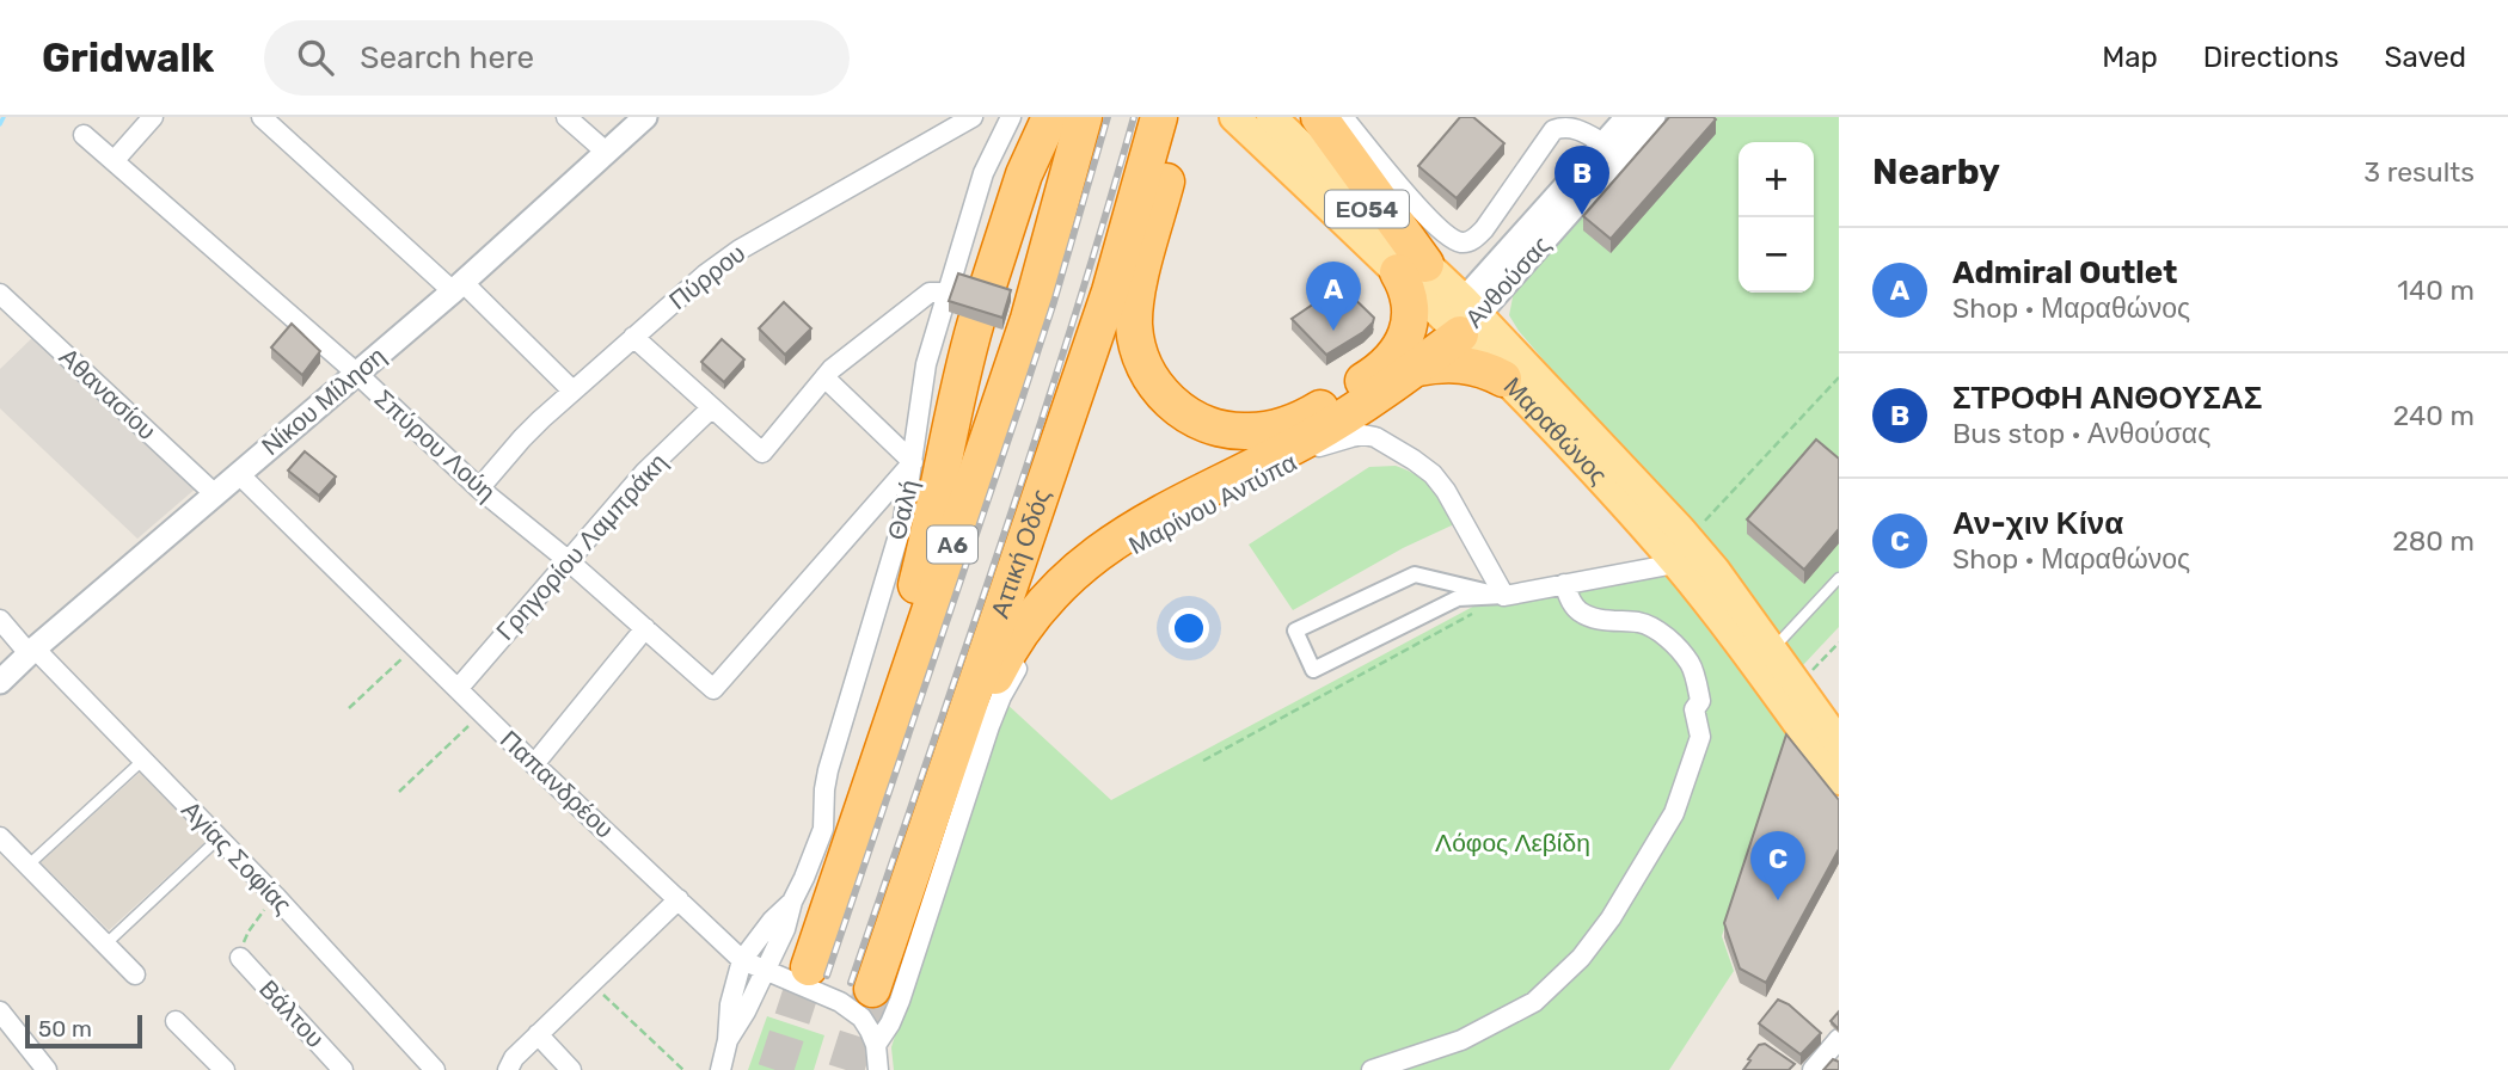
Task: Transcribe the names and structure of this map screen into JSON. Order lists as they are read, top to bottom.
{
  "streets": {
    "highway": ["Α6", "Αττική Οδός"],
    "main road": ["ΕΟ54", "Μαραθώνος"],
    "street": [
      "Πύρρου",
      "Ανθούσας",
      "Αθανασίου",
      "Νίκου Μίληση",
      "Σπύρου Λούη",
      "Μαρίνου Αντύπα",
      "Θαλή",
      "Γρηγορίου Λαμπράκη",
      "Παπανδρέου",
      "Αγίας Σοφίας",
      "Βάλτου"
    ]
  },
  "crossings": [
    ["Πύρρου", "Σπύρου Λούη"],
    ["Ανθούσας", "Μαραθώνος"],
    ["Αθανασίου", "Νίκου Μίληση"],
    ["Νίκου Μίληση", "Σπύρου Λούη"],
    ["Νίκου Μίληση", "Παπανδρέου"],
    ["Νίκου Μίληση", "Αγίας Σοφίας"],
    ["Σπύρου Λούη", "Θαλή"],
    ["Σπύρου Λούη", "Γρηγορίου Λαμπράκη"],
    ["Μαρίνου Αντύπα", "Παπανδρέου"],
    ["Θαλή", "Παπανδρέου"],
    ["Γρηγορίου Λαμπράκη", "Παπανδρέου"]
  ],
  "parks": ["Λόφος Λεβίδη"],
  "scale_bar": "50 m",
  "page": {
    "header": "Gridwalk",
    "search": "Search here",
    "nav": ["Map", "Directions", "Saved"],
    "heading": ["Nearby", "3 results"],
    "map_buttons": ["+", "−"],
    "pins": ["B", "A", "C"],
    "list": [
      {
        "mark": "A",
        "name": "Admiral Outlet",
        "note": "Shop · Μαραθώνος",
        "value": "140 m"
      },
      {
        "mark": "B",
        "name": "ΣΤΡΟΦΗ ΑΝΘΟΥΣΑΣ",
        "note": "Bus stop · Ανθούσας",
        "value": "240 m"
      },
      {
        "mark": "C",
        "name": "Αν-χιν Κίνα",
        "note": "Shop · Μαραθώνος",
        "value": "280 m"
      }
    ],
    "scale": "50 m"
  }
}
